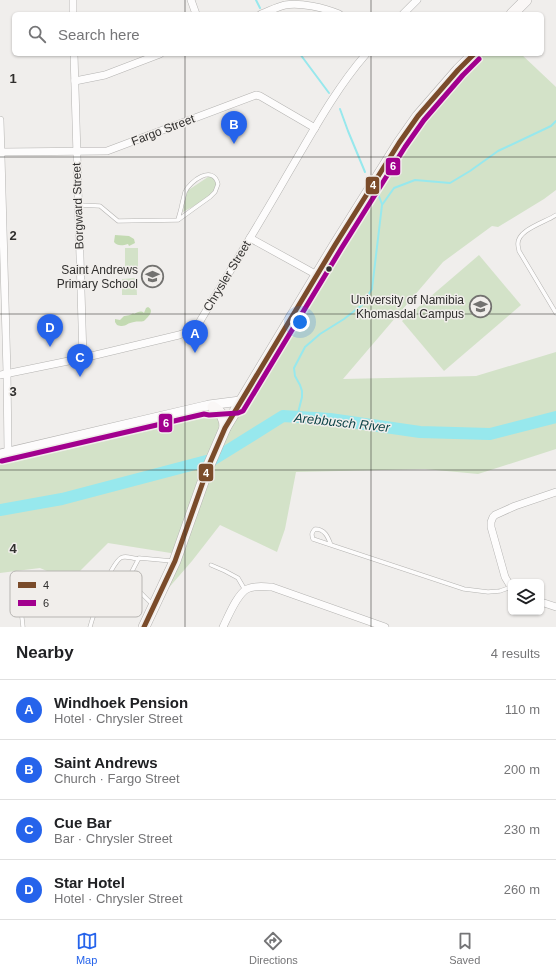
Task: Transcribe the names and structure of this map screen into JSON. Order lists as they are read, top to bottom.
{
  "streets": {
    "street": ["Fargo Street", "Borgward Street", "Chrysler Street"]
  },
  "crossings": [
    ["Fargo Street", "Borgward Street"],
    ["Fargo Street", "Chrysler Street"],
    ["Borgward Street", "Chrysler Street"]
  ],
  "water": ["Arebbusch River"],
  "places": {
    "school or university": ["Saint Andrews Primary School", "University of Namibia Khomasdal Campus"]
  },
  "lines": ["transit line 4", "transit line 6"],
  "legend": ["4", "6"],
  "page": {
    "search": "Search here",
    "pins": [
      "B",
      "D",
      "A",
      "C"
    ],
    "heading": ["Nearby", "4 results"],
    "list": [
      {
        "mark": "A",
        "name": "Windhoek Pension",
        "note": "Hotel · Chrysler Street",
        "value": "110 m"
      },
      {
        "mark": "B",
        "name": "Saint Andrews",
        "note": "Church · Fargo Street",
        "value": "200 m"
      },
      {
        "mark": "C",
        "name": "Cue Bar",
        "note": "Bar · Chrysler Street",
        "value": "230 m"
      },
      {
        "mark": "D",
        "name": "Star Hotel",
        "note": "Hotel · Chrysler Street",
        "value": "260 m"
      }
    ],
    "nav": ["Map", "Directions", "Saved"]
  },
  "grid": {
    "rows": [
      "1",
      "2",
      "3",
      "4"
    ]
  }
}
